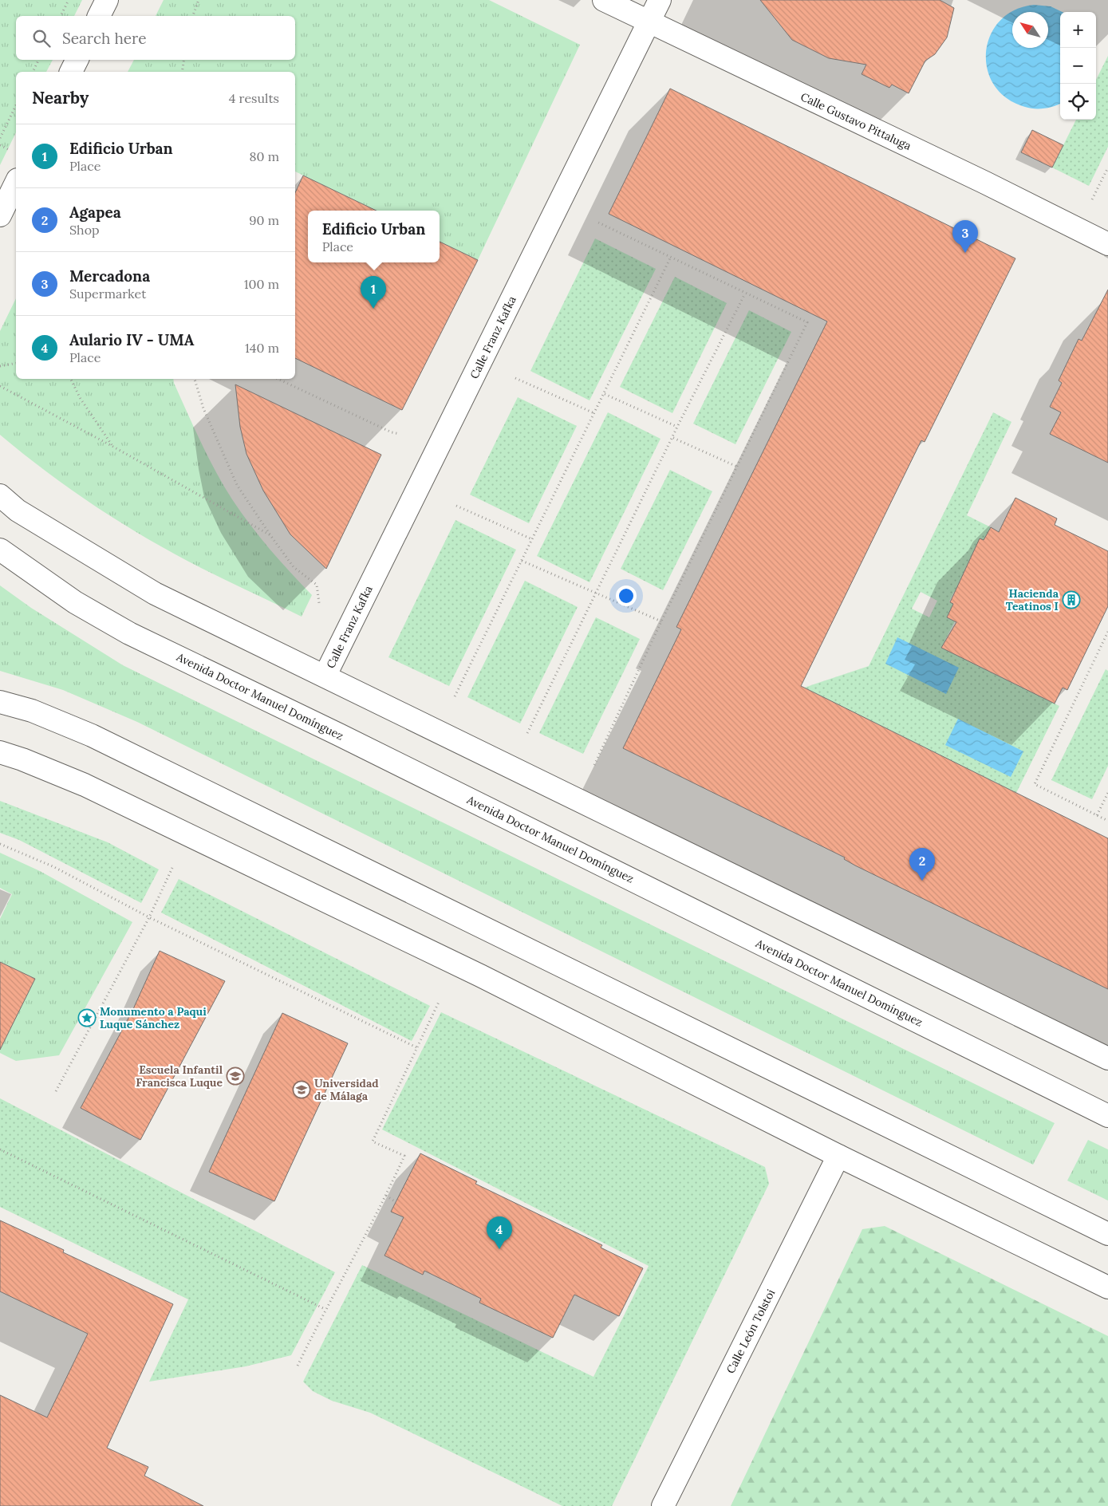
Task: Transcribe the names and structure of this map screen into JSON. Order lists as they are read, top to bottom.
{
  "streets": {
    "street": [
      "Calle Gustavo Pittaluga",
      "Calle Franz Kafka",
      "Avenida Doctor Manuel Domínguez",
      "Calle León Tolstoi"
    ]
  },
  "crossings": [
    ["Calle Gustavo Pittaluga", "Calle Franz Kafka"]
  ],
  "places": {
    "building": ["Hacienda Teatinos I"],
    "place": ["Monumento a Paqui Luque Sánchez"],
    "school or university": ["Escuela Infantil Francisca Luque", "Universidad de Málaga"]
  },
  "north": "top left",
  "page": {
    "map_buttons": ["+", "−"],
    "search": "Search here",
    "heading": ["Nearby", "4 results"],
    "list": [
      {
        "mark": "1",
        "name": "Edificio Urban",
        "note": "Place",
        "value": "80 m"
      },
      {
        "mark": "2",
        "name": "Agapea",
        "note": "Shop",
        "value": "90 m"
      },
      {
        "mark": "3",
        "name": "Mercadona",
        "note": "Supermarket",
        "value": "100 m"
      },
      {
        "mark": "4",
        "name": "Aulario IV - UMA",
        "note": "Place",
        "value": "140 m"
      }
    ],
    "popup": ["Edificio Urban", "Place"],
    "pins": [
      "3",
      "1",
      "2",
      "4"
    ]
  }
}
